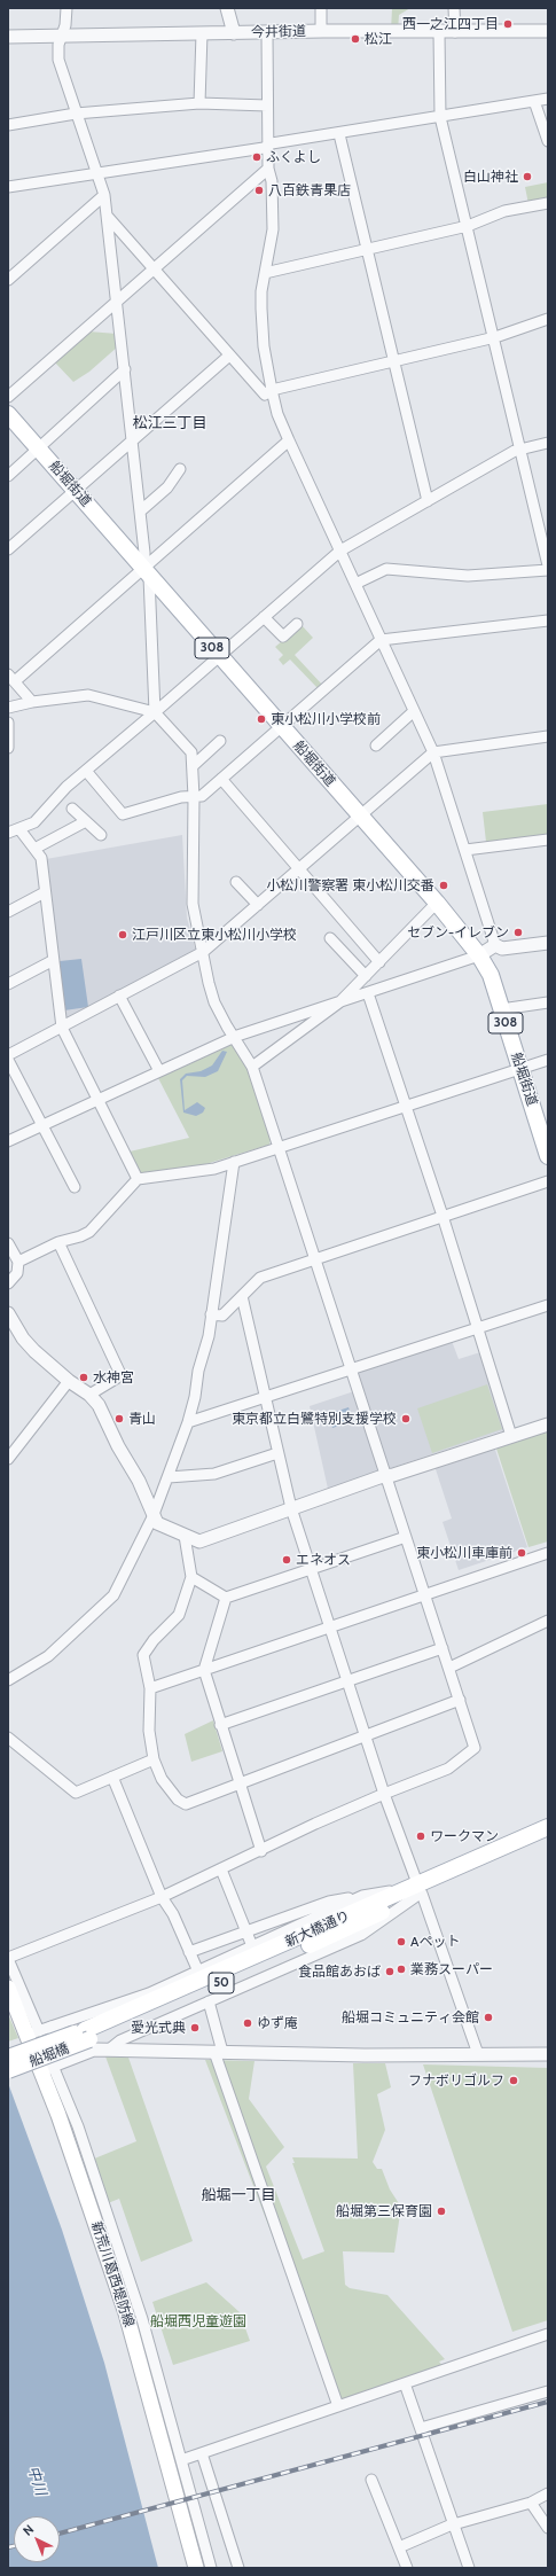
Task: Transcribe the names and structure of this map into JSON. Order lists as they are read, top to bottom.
{
  "streets": {
    "main road": [
      "船堀街道",
      "308",
      "新大橋通り",
      "50",
      "船堀橋",
      "新荒川葛西堤防線"
    ],
    "street": ["今井街道"]
  },
  "crossings": [
    ["新大橋通り", "船堀橋"]
  ],
  "districts": ["松江三丁目", "船堀一丁目"],
  "water": ["中川"],
  "parks": ["船堀西児童遊園"],
  "places": [
    "西一之江四丁目",
    "松江",
    "ふくよし",
    "白山神社",
    "八百鉄青果店",
    "東小松川小学校前",
    "小松川警察署 東小松川交番",
    "セブン-イレブン",
    "江戸川区立東小松川小学校",
    "水神宮",
    "青山",
    "東京都立白鷺特別支援学校",
    "東小松川車庫前",
    "エネオス",
    "ワークマン",
    "Aペット",
    "業務スーパー",
    "食品館あおば",
    "船堀コミュニティ会館",
    "ゆず庵",
    "愛光式典",
    "フナボリゴルフ",
    "船堀第三保育園"
  ],
  "north": "top left"
}
